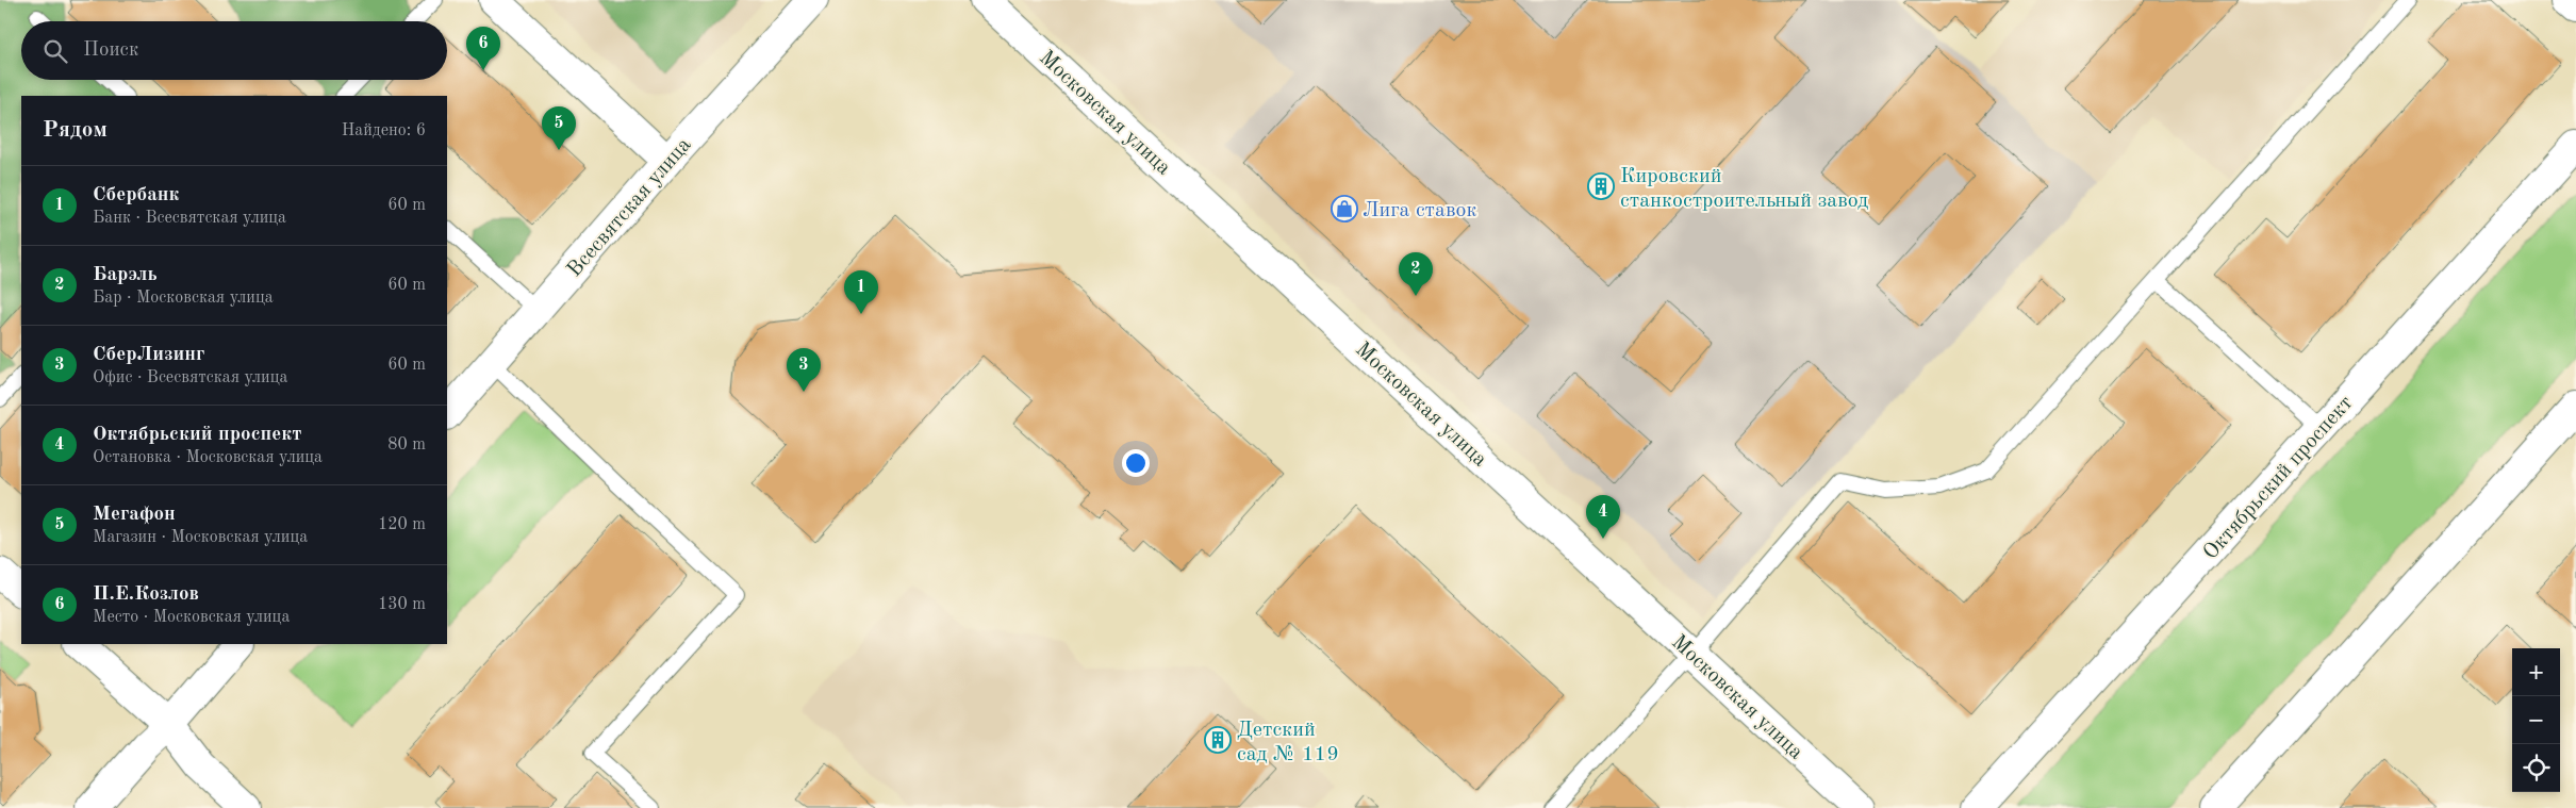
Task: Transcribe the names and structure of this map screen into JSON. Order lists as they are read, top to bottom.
{
  "streets": {
    "main road": ["Московская улица", "Всесвятская улица", "Октябрьский проспект"]
  },
  "places": {
    "building": ["Кировский станкостроительный завод", "Детский сад № 119"],
    "shop": ["Лига ставок"]
  },
  "page": {
    "search": "Поиск",
    "pins": [
      "6",
      "5",
      "2",
      "1",
      "3",
      "4"
    ],
    "heading": ["Рядом", "Найдено: 6"],
    "list": [
      {
        "mark": "1",
        "name": "Сбербанк",
        "note": "Банк · Всесвятская улица",
        "value": "60 m"
      },
      {
        "mark": "2",
        "name": "Барэль",
        "note": "Бар · Московская улица",
        "value": "60 m"
      },
      {
        "mark": "3",
        "name": "СберЛизинг",
        "note": "Офис · Всесвятская улица",
        "value": "60 m"
      },
      {
        "mark": "4",
        "name": "Октябрьский проспект",
        "note": "Остановка · Московская улица",
        "value": "80 m"
      },
      {
        "mark": "5",
        "name": "Мегафон",
        "note": "Магазин · Московская улица",
        "value": "120 m"
      },
      {
        "mark": "6",
        "name": "П.Е.Козлов",
        "note": "Место · Московская улица",
        "value": "130 m"
      }
    ],
    "map_buttons": ["+", "−"]
  }
}
